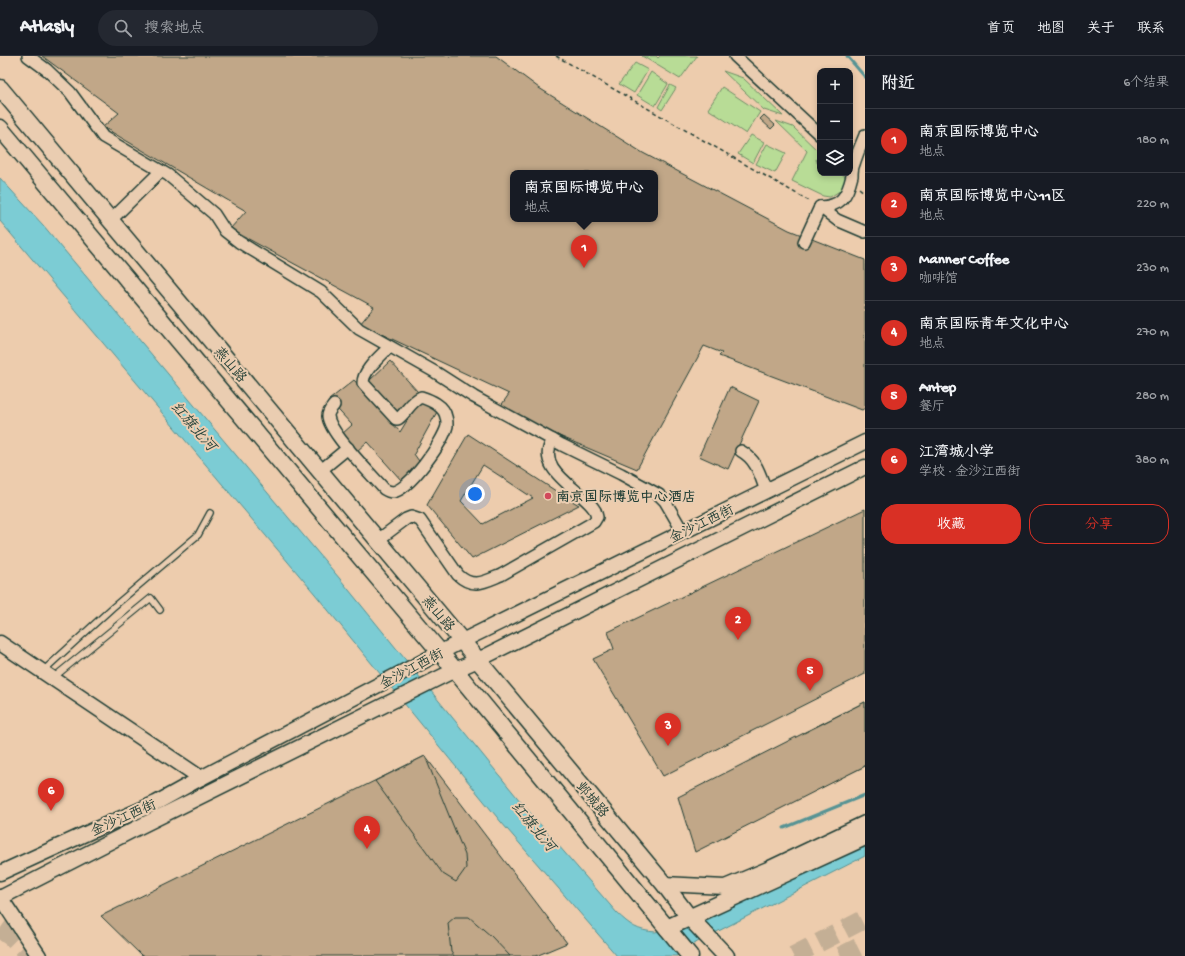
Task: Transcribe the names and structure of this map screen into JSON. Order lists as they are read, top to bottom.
{
  "streets": {
    "main road": ["燕山路", "邺城路"],
    "street": ["金沙江西街"]
  },
  "crossings": [
    ["燕山路", "金沙江西街"],
    ["燕山路", "邺城路"],
    ["金沙江西街", "邺城路"]
  ],
  "water": ["红旗北河"],
  "places": ["南京国际博览中心酒店"],
  "page": {
    "header": "Atlasly",
    "search": "搜索地点",
    "nav": [
      "首页",
      "地图",
      "关于",
      "联系"
    ],
    "heading": ["附近", "6个结果"],
    "map_buttons": ["+", "−"],
    "list": [
      {
        "mark": "1",
        "name": "南京国际博览中心",
        "note": "地点",
        "value": "180 m"
      },
      {
        "mark": "2",
        "name": "南京国际博览中心11区",
        "note": "地点",
        "value": "220 m"
      },
      {
        "mark": "3",
        "name": "Manner Coffee",
        "note": "咖啡馆",
        "value": "230 m"
      },
      {
        "mark": "4",
        "name": "南京国际青年文化中心",
        "note": "地点",
        "value": "270 m"
      },
      {
        "mark": "5",
        "name": "Antep",
        "note": "餐厅",
        "value": "280 m"
      },
      {
        "mark": "6",
        "name": "江湾城小学",
        "note": "学校 · 金沙江西街",
        "value": "380 m"
      }
    ],
    "popup": ["南京国际博览中心", "地点"],
    "pins": [
      "1",
      "2",
      "5",
      "3",
      "6",
      "4"
    ],
    "buttons": ["收藏", "分享"]
  }
}
